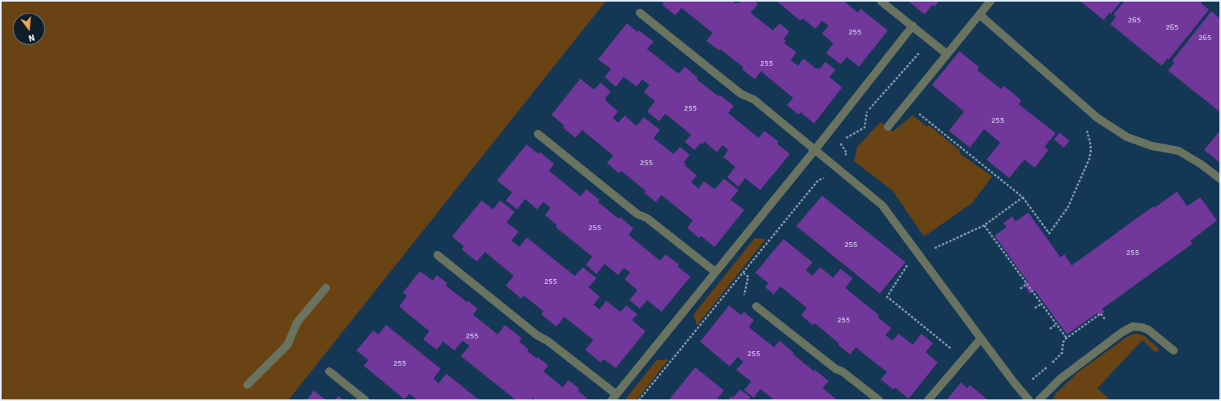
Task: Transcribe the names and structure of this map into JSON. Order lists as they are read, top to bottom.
{
  "house_numbers": [
    "265",
    "265",
    "255",
    "265",
    "255",
    "255",
    "255",
    "255",
    "255",
    "255",
    "255",
    "255",
    "255",
    "255",
    "255",
    "255"
  ],
  "north": "bottom"
}
